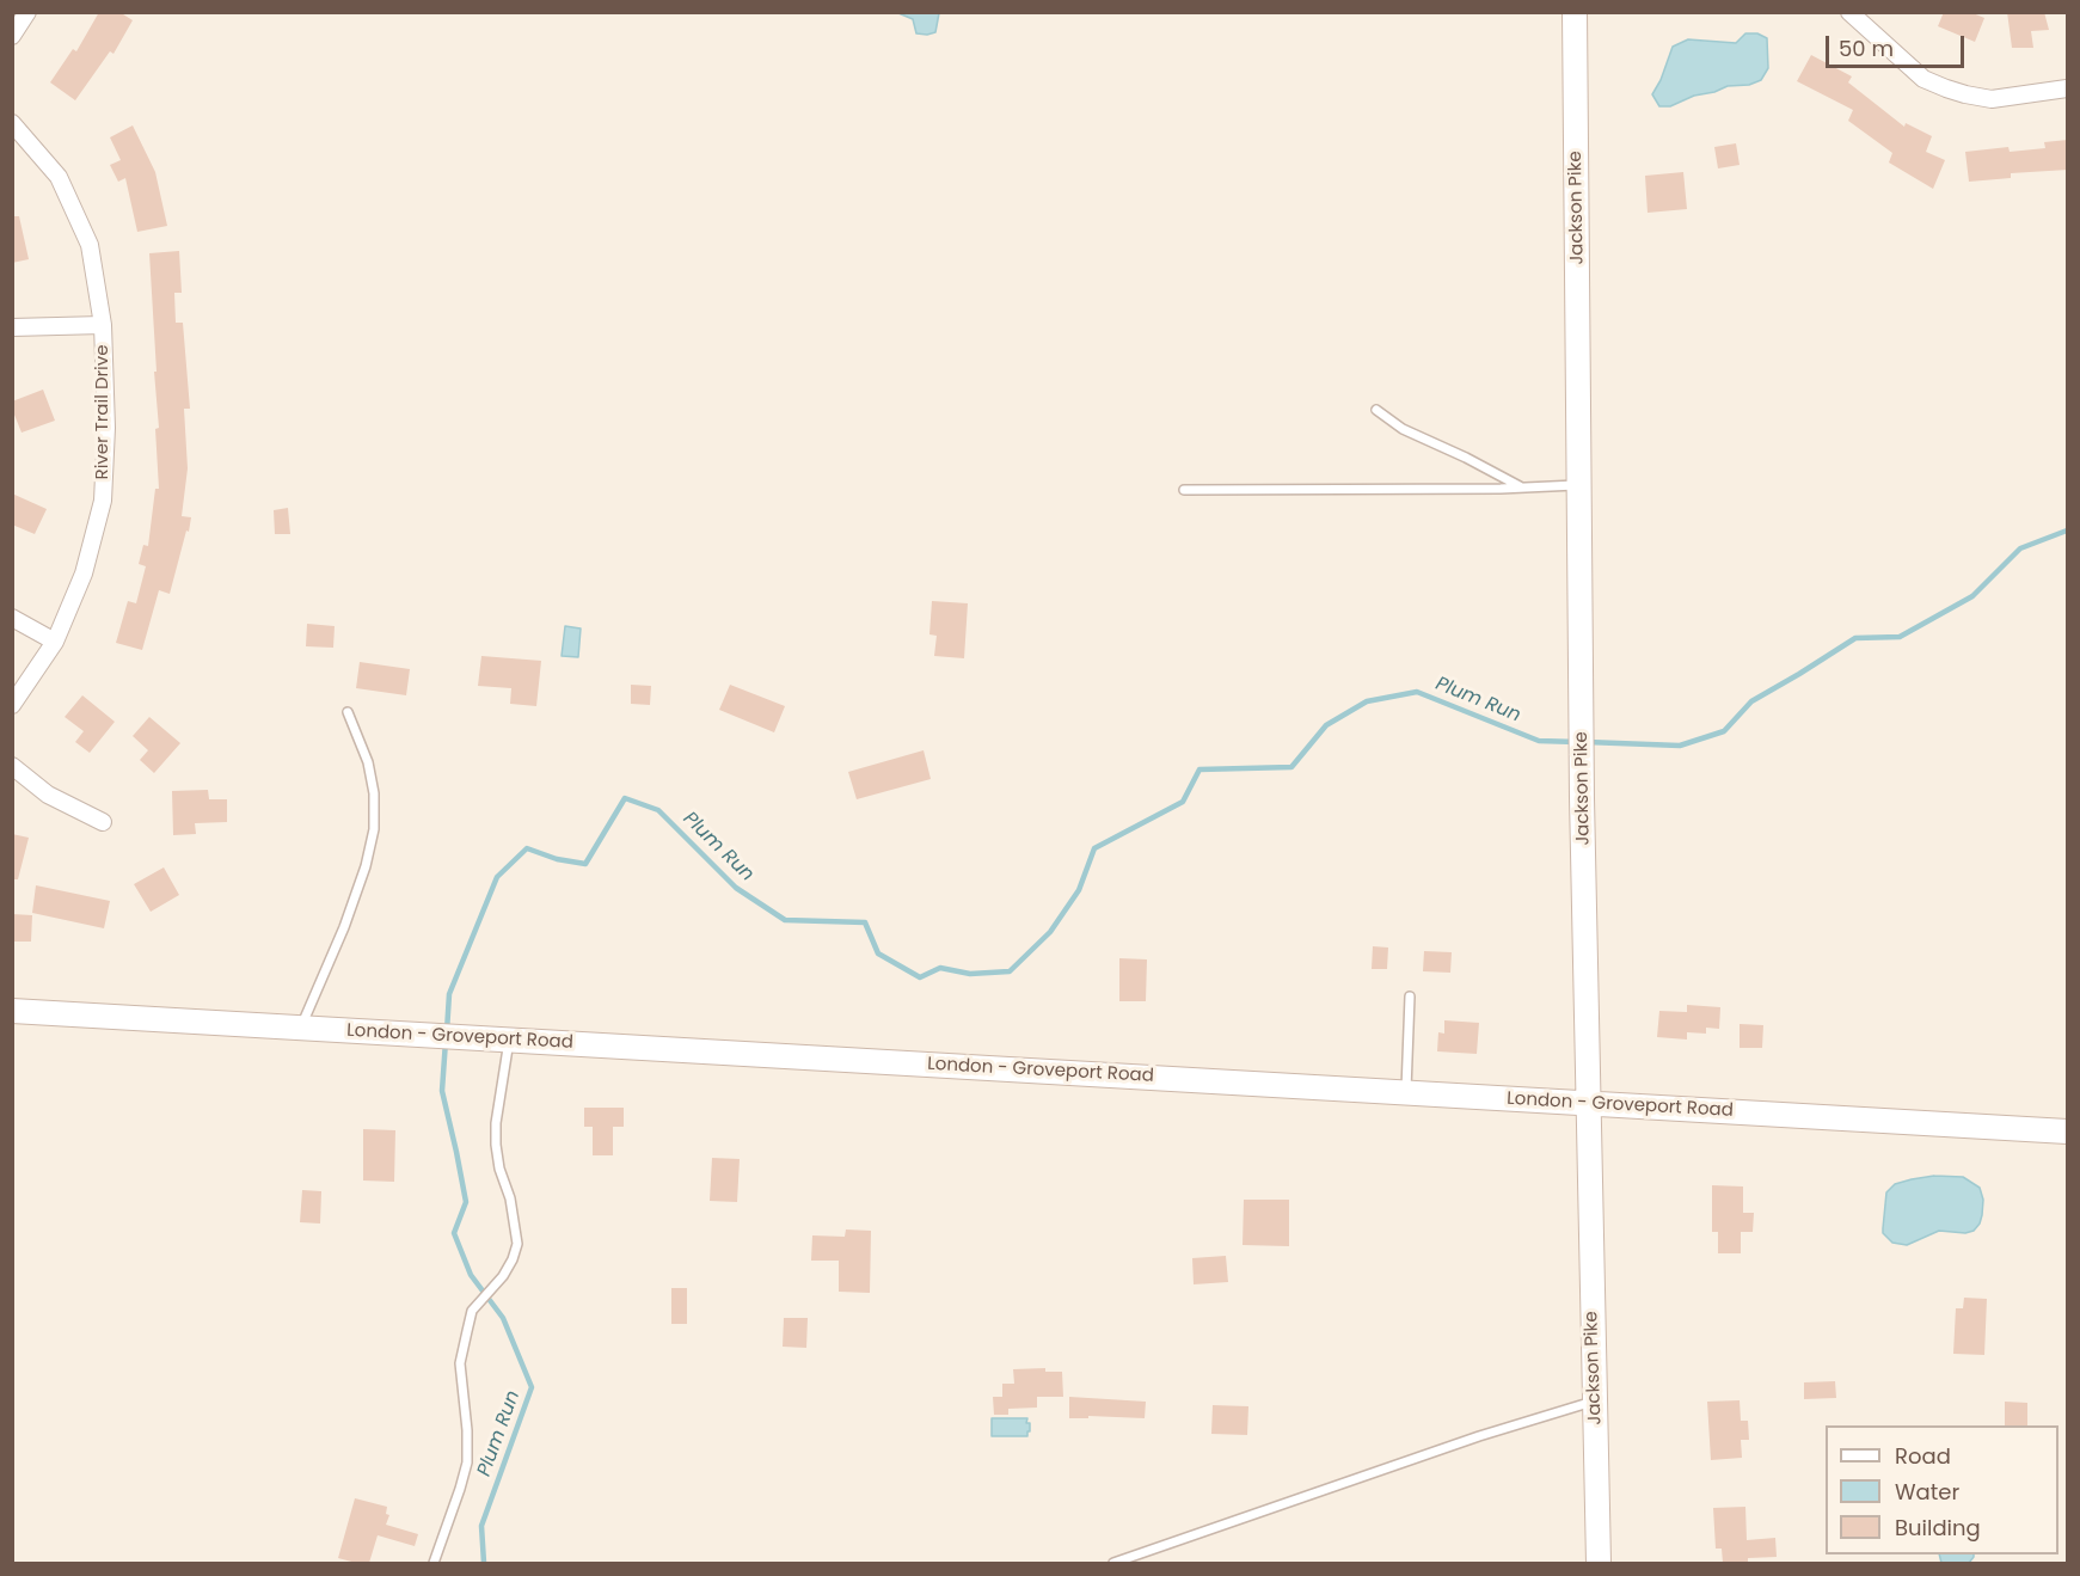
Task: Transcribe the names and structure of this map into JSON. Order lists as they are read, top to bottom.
{
  "streets": {
    "main road": ["Jackson Pike", "London - Groveport Road"],
    "street": ["River Trail Drive"]
  },
  "crossings": [
    ["Jackson Pike", "London - Groveport Road"]
  ],
  "water": ["Plum Run"],
  "legend": ["Road", "Water", "Building"],
  "scale_bar": "50 m"
}
